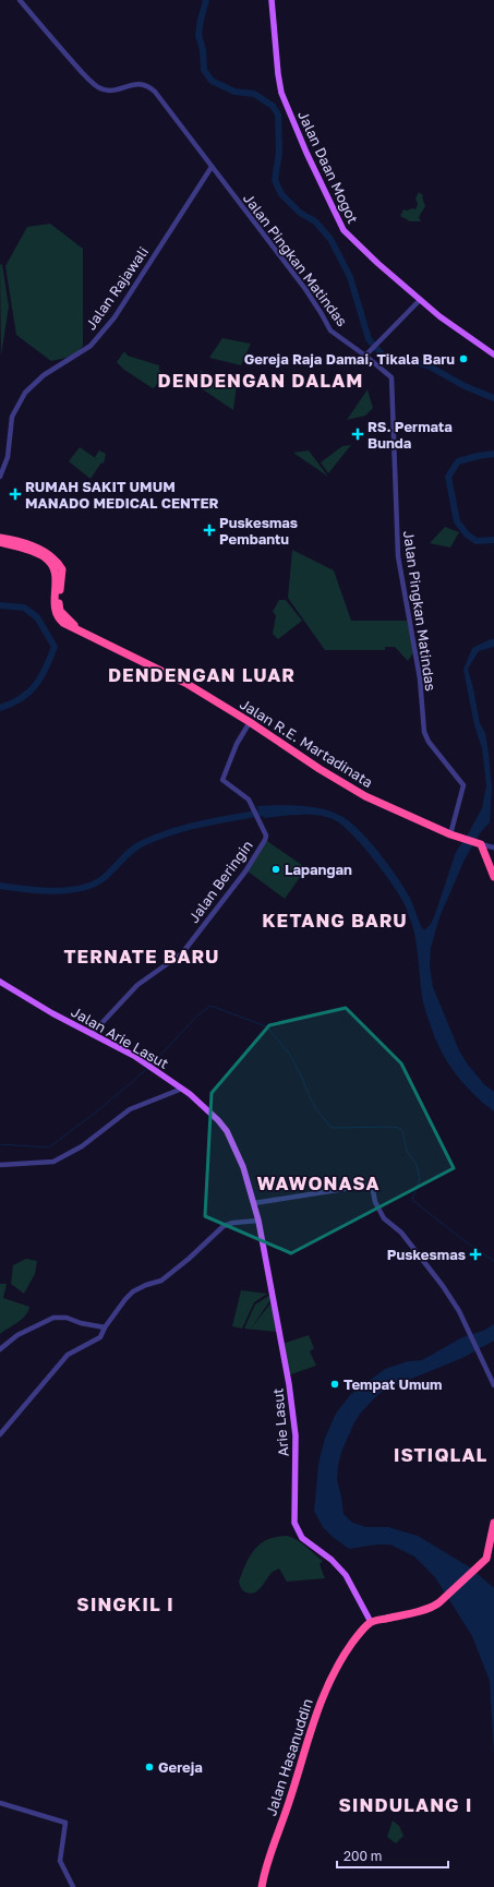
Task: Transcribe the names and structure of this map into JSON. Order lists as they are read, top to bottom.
{
  "streets": {
    "highway": ["Jalan R.E. Martadinata", "Jalan Hasanuddin"],
    "main road": ["Jalan Daan Mogot", "Jalan Arie Lasut", "Arie Lasut"],
    "street": ["Jalan Pingkan Matindas", "Jalan Rajawali", "Jalan Beringin"]
  },
  "crossings": [
    ["Jalan Pingkan Matindas", "Jalan Rajawali"],
    ["Jalan Pingkan Matindas", "Jalan R.E. Martadinata"],
    ["Jalan R.E. Martadinata", "Jalan Beringin"],
    ["Jalan Beringin", "Jalan Arie Lasut"],
    ["Jalan Arie Lasut", "Arie Lasut"],
    ["Arie Lasut", "Jalan Hasanuddin"]
  ],
  "districts": [
    "DENDENGAN DALAM",
    "DENDENGAN LUAR",
    "KETANG BARU",
    "TERNATE BARU",
    "WAWONASA",
    "ISTIQLAL",
    "SINGKIL I",
    "SINDULANG I"
  ],
  "places": {
    "other": [
      "Gereja Raja Damai, Tikala Baru",
      "Lapangan",
      "Tempat Umum",
      "Gereja"
    ],
    "health": [
      "RS. Permata Bunda",
      "RUMAH SAKIT UMUM MANADO MEDICAL CENTER",
      "Puskesmas Pembantu",
      "Puskesmas"
    ]
  },
  "scale_bar": "200 m"
}
